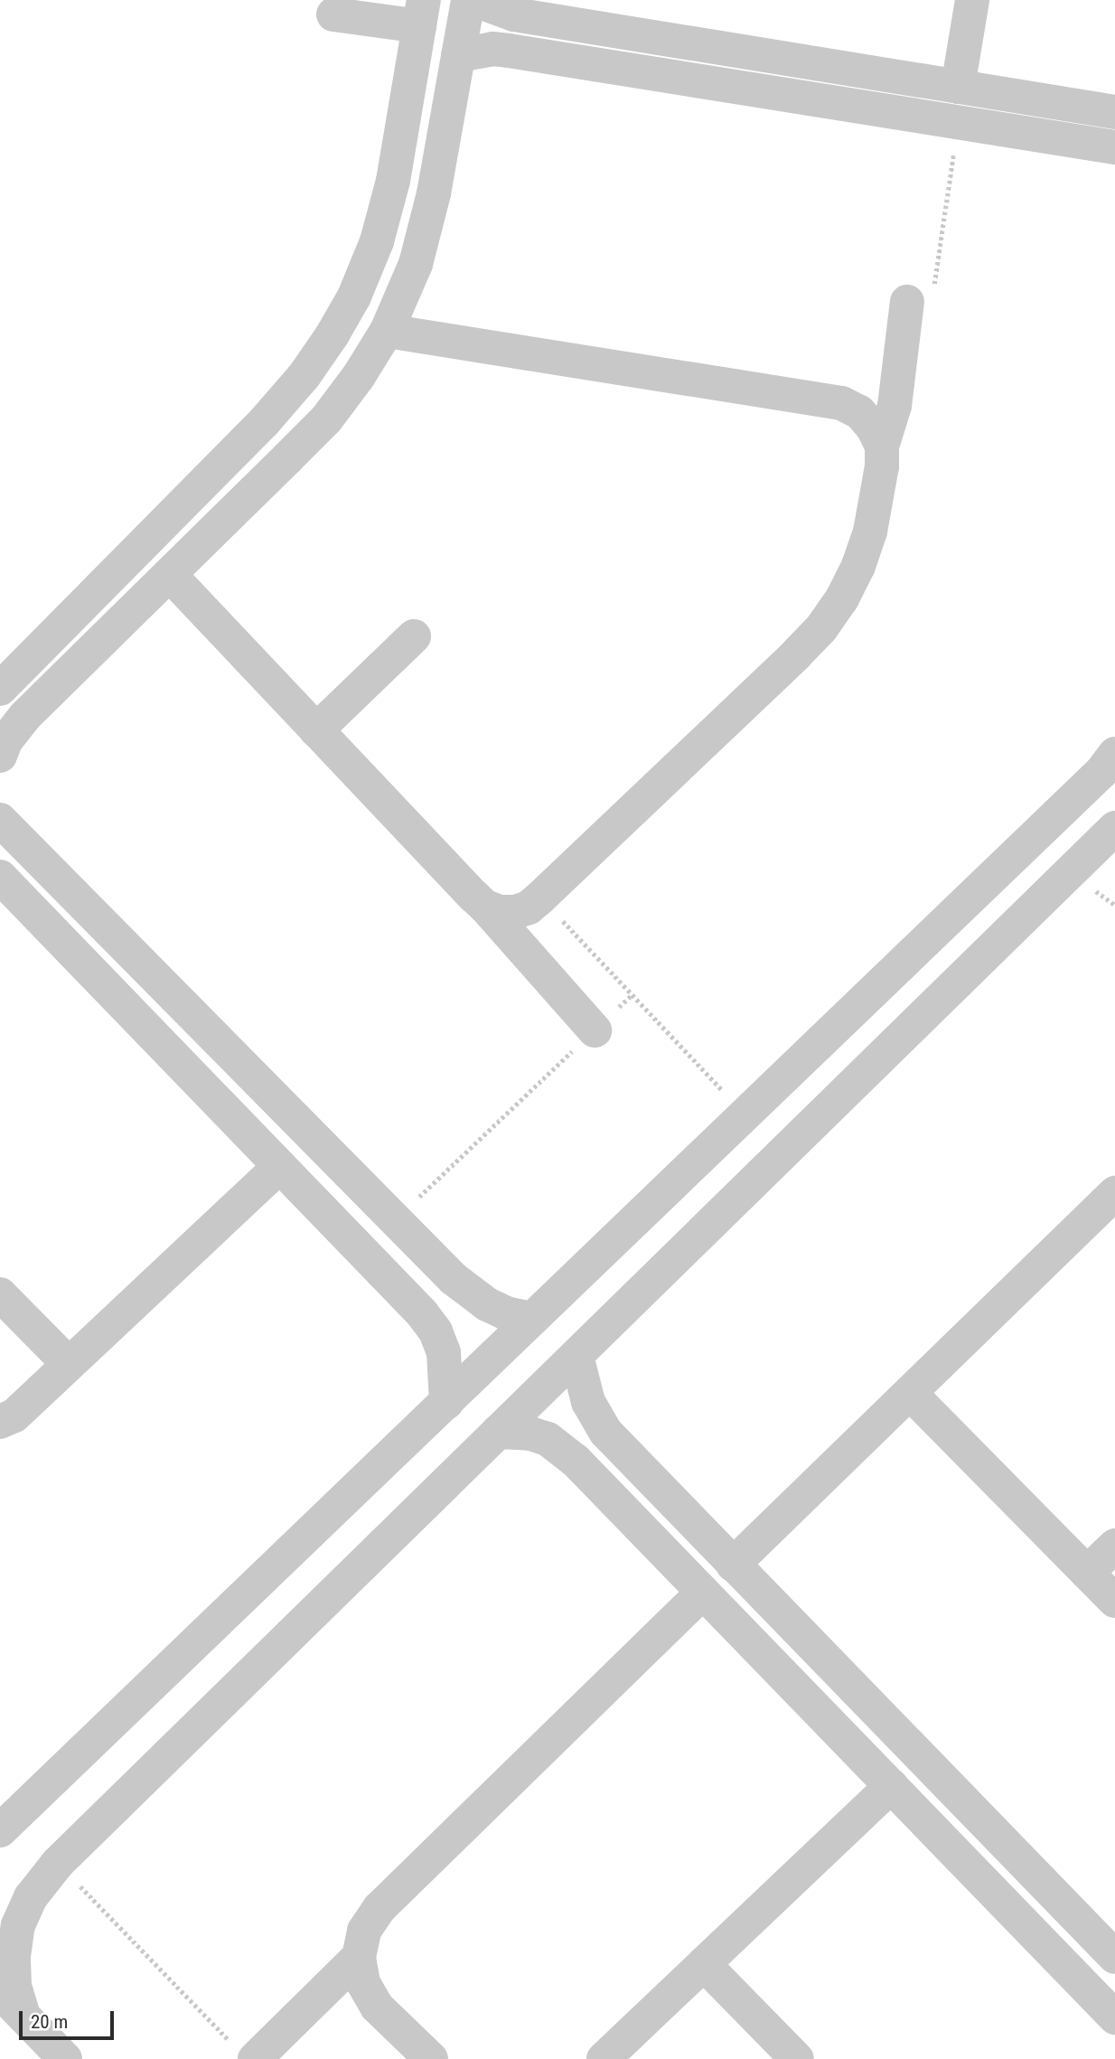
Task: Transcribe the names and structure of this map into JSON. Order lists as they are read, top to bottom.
{
  "scale_bar": "20 m"
}
